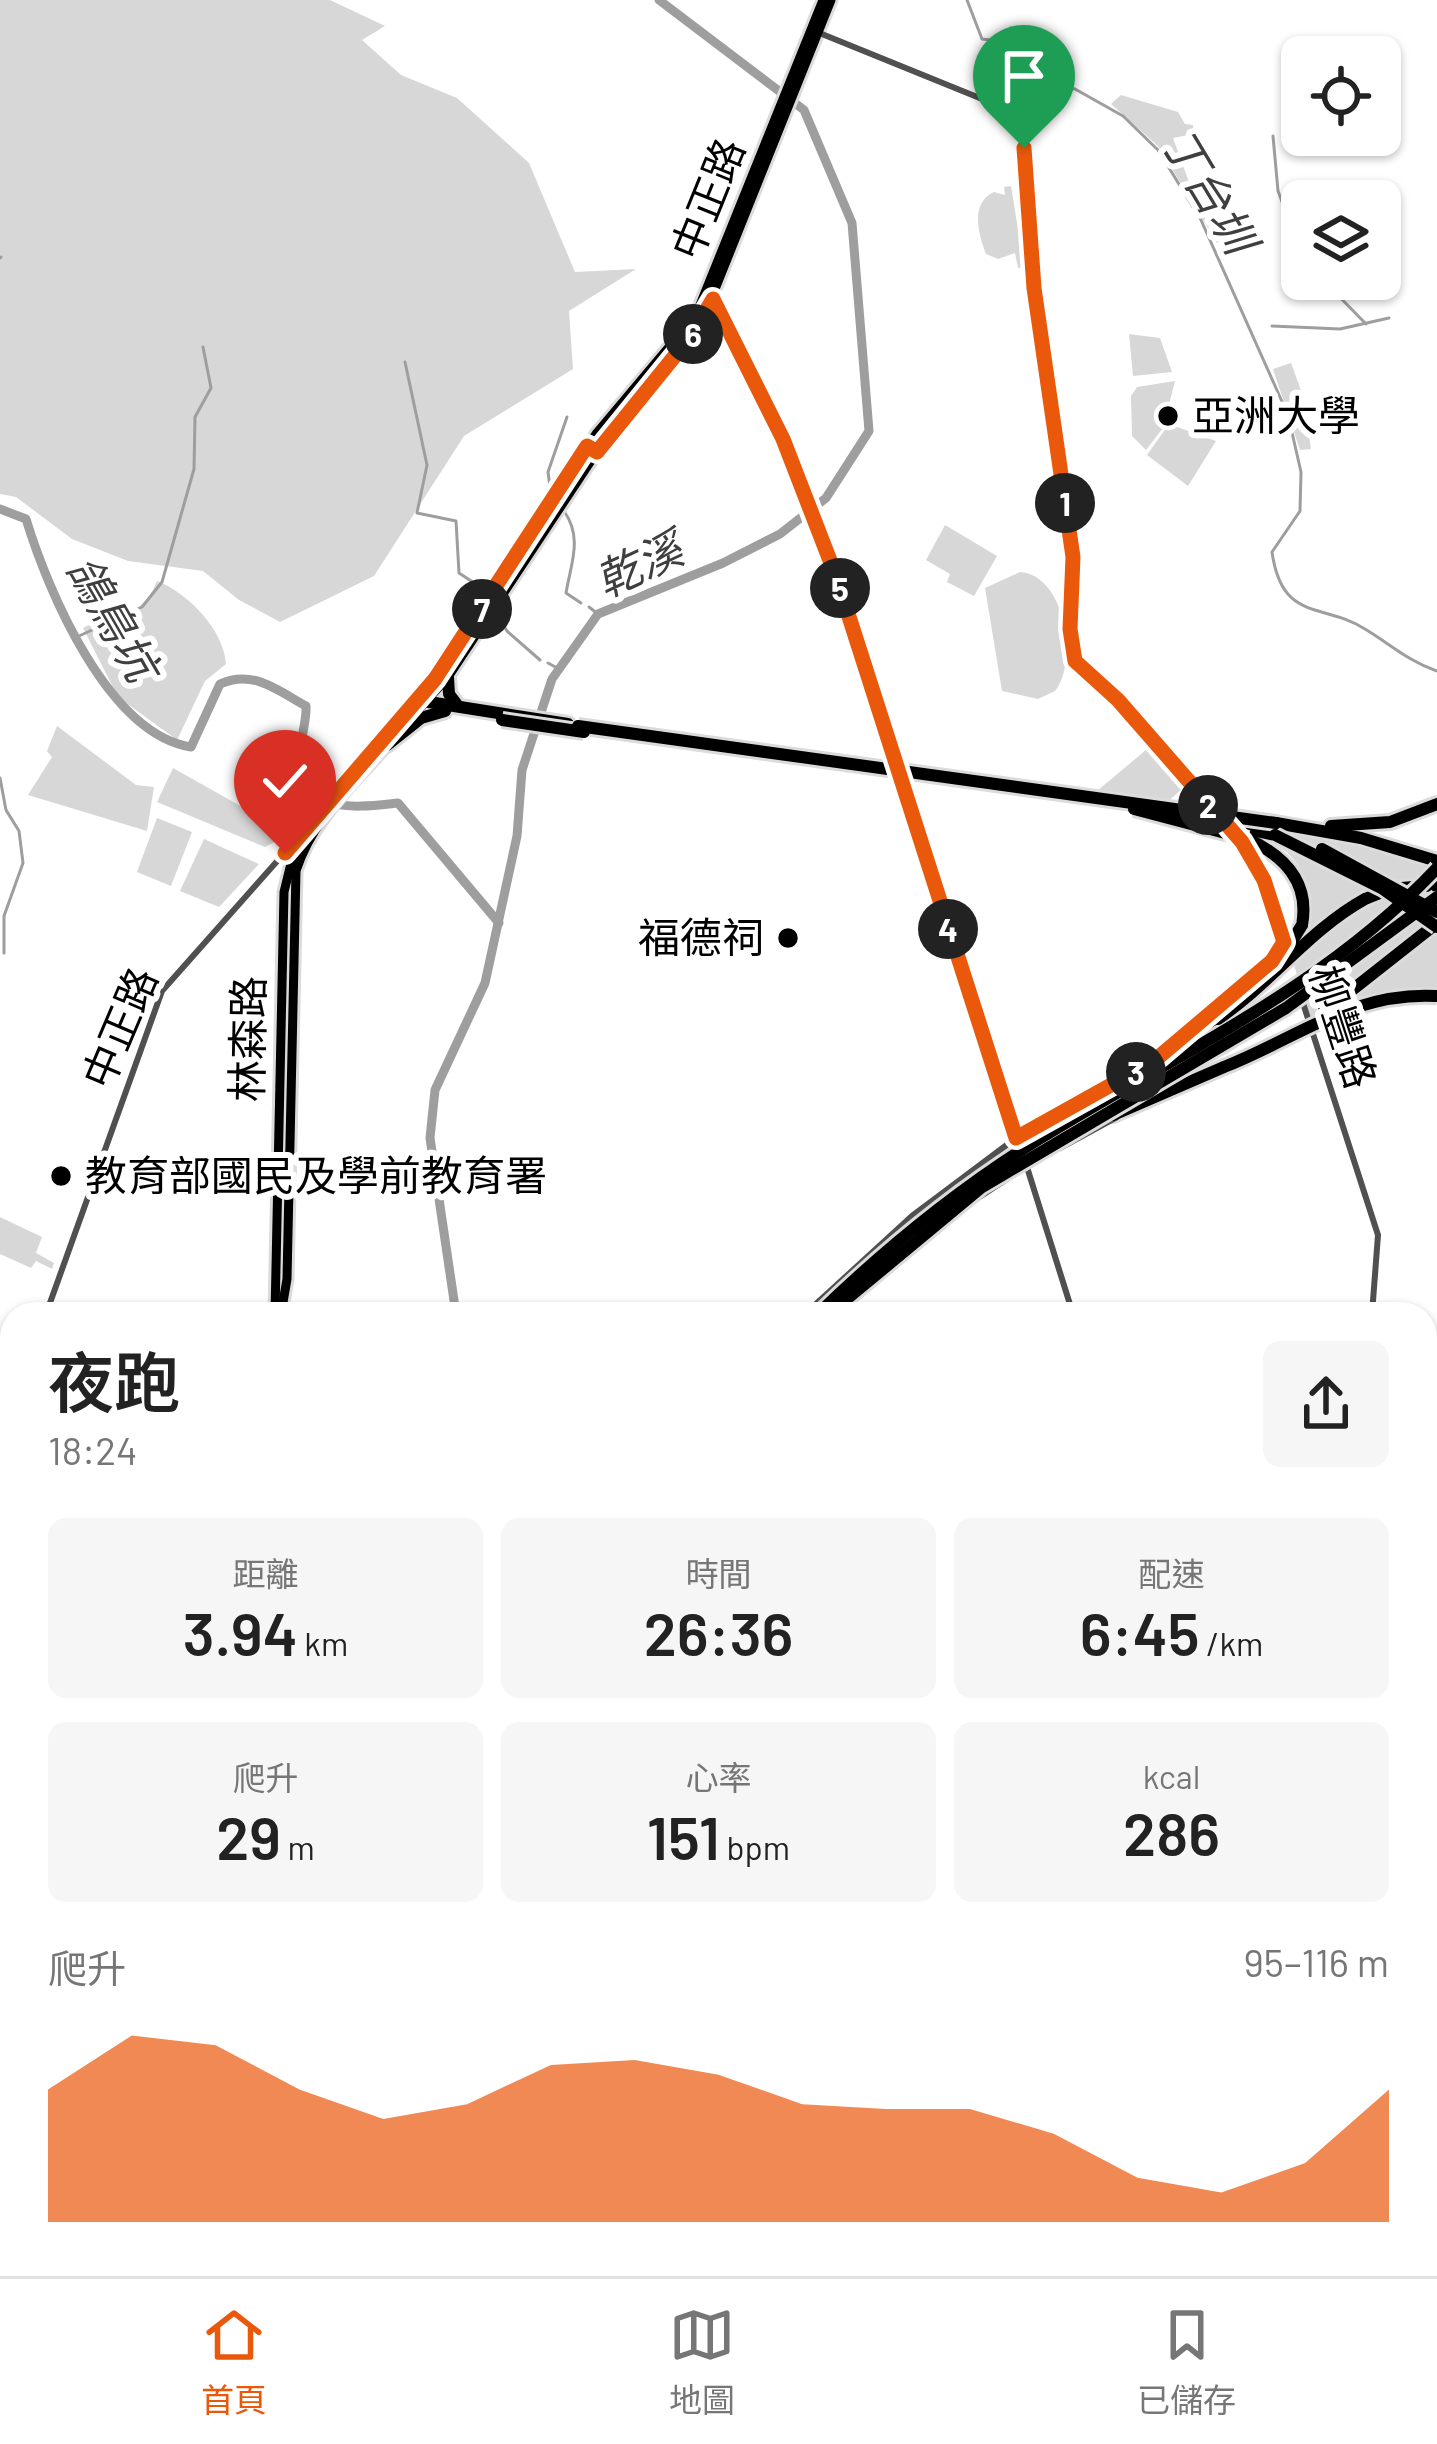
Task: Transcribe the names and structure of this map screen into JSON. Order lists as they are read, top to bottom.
{
  "streets": {
    "main road": ["中正路", "林森路"],
    "street": ["柳豐路"]
  },
  "crossings": [
    ["中正路", "柳豐路"],
    ["中正路", "林森路"]
  ],
  "water": ["丁台圳", "乾溪", "鴿鳥坑"],
  "places": ["亞洲大學", "福德祠", "教育部國民及學前教育署"],
  "page": {
    "pins": [
      "6",
      "1",
      "5",
      "7",
      "2",
      "4",
      "3"
    ],
    "heading": ["夜跑", "18:24"],
    "stats": [
      ["距離", "3.94 km"],
      ["時間", "26:36"],
      ["配速", "6:45 /km"],
      ["爬升", "29 m"],
      ["心率", "151 bpm"],
      ["kcal", "286"]
    ],
    "chart": ["爬升", "95–116 m"],
    "tabs": ["首頁", "地圖", "已儲存"]
  }
}
